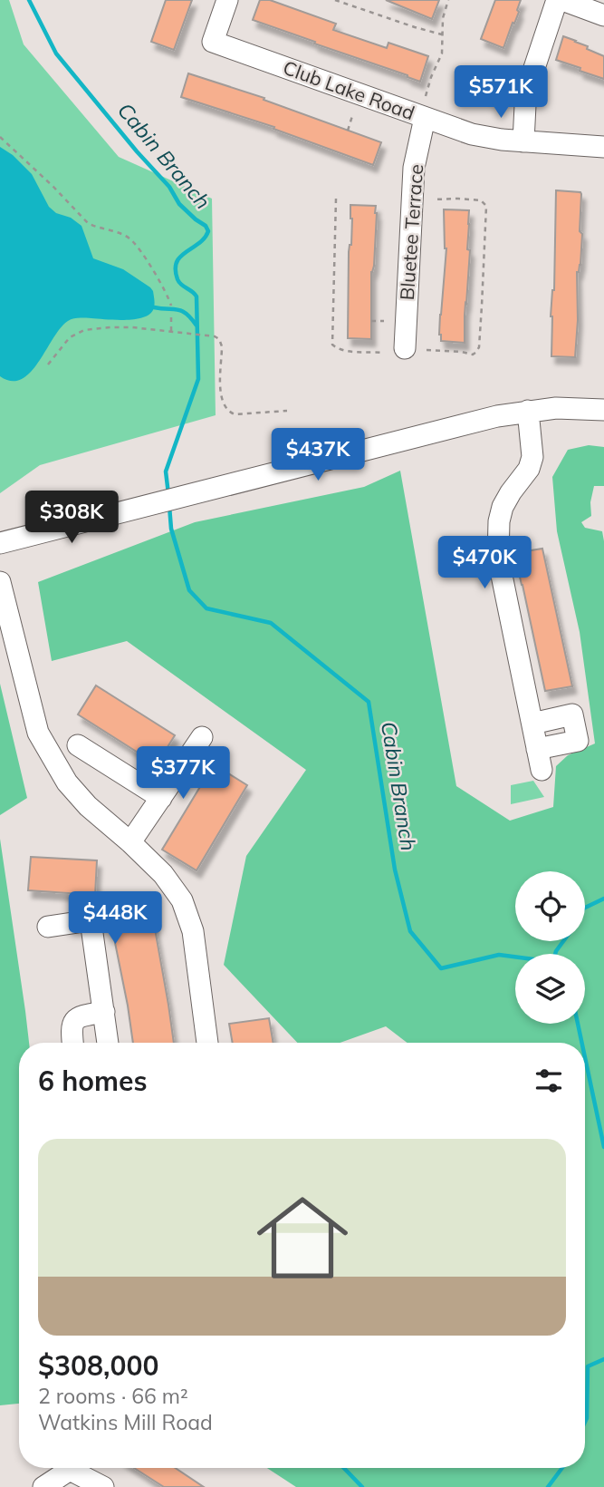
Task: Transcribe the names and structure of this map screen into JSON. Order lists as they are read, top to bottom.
{
  "streets": {
    "street": ["Club Lake Road", "Bluetee Terrace"]
  },
  "crossings": [
    ["Club Lake Road", "Bluetee Terrace"]
  ],
  "water": ["Cabin Branch"],
  "page": {
    "price": [
      "$571K",
      "$437K",
      "$308K",
      "$470K",
      "$377K",
      "$448K"
    ],
    "heading": "6 homes",
    "list": [
      {
        "name": "$308,000",
        "note": "2 rooms · 66 m² · Watkins Mill Road"
      }
    ]
  }
}
